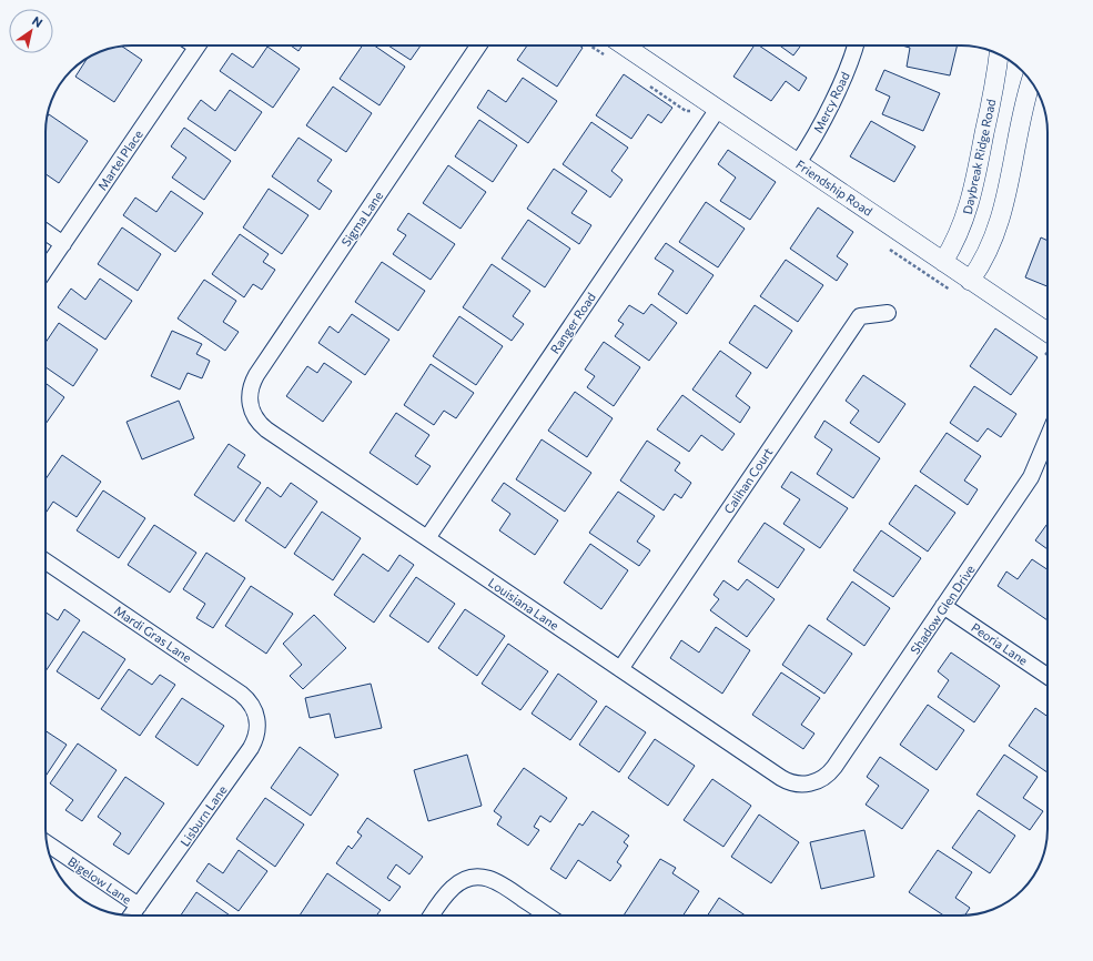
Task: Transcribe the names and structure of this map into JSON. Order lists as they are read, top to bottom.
{
  "streets": {
    "street": [
      "Mercy Road",
      "Daybreak Ridge Road",
      "Martel Place",
      "Friendship Road",
      "Sigma Lane",
      "Ranger Road",
      "Calihan Court",
      "Louisiana Lane",
      "Shadow Glen Drive",
      "Mardi Gras Lane",
      "Peoria Lane",
      "Lisburn Lane",
      "Bigelow Lane"
    ]
  },
  "crossings": [
    ["Mercy Road", "Friendship Road"],
    ["Daybreak Ridge Road", "Friendship Road"],
    ["Friendship Road", "Ranger Road"],
    ["Sigma Lane", "Louisiana Lane"],
    ["Ranger Road", "Louisiana Lane"],
    ["Calihan Court", "Louisiana Lane"],
    ["Louisiana Lane", "Shadow Glen Drive"],
    ["Shadow Glen Drive", "Peoria Lane"],
    ["Mardi Gras Lane", "Lisburn Lane"],
    ["Lisburn Lane", "Bigelow Lane"]
  ],
  "north": "top right"
}
